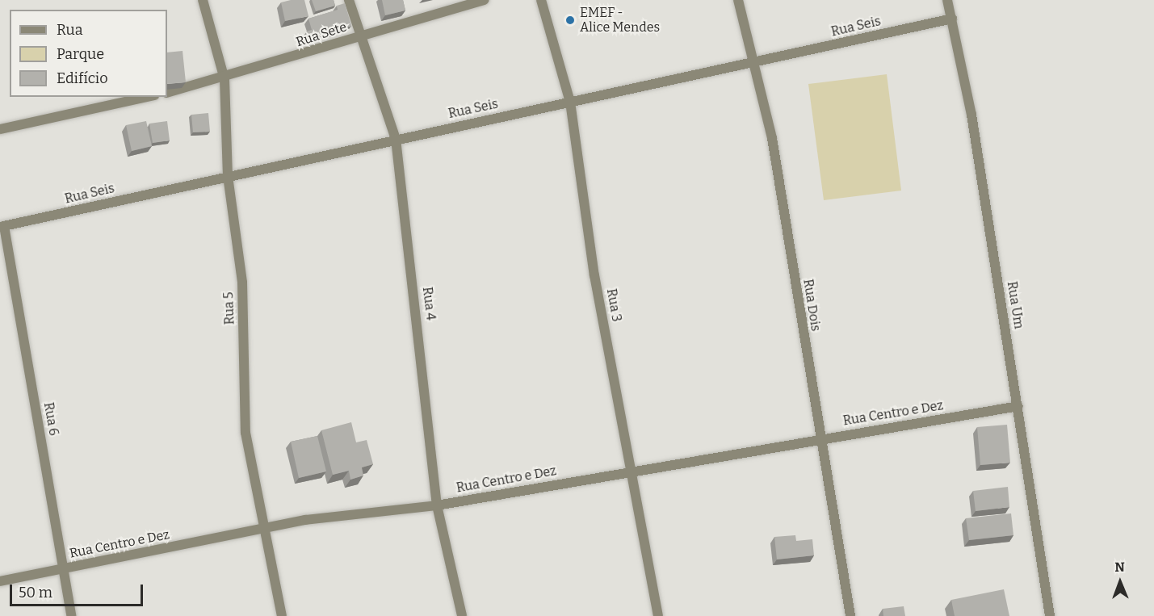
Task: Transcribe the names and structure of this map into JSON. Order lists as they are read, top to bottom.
{
  "streets": {
    "street": [
      "Rua Seis",
      "Rua Sete",
      "Rua 4",
      "Rua 3",
      "Rua Dois",
      "Rua Um",
      "Rua 5",
      "Rua Centro e Dez",
      "Rua 6"
    ]
  },
  "crossings": [
    ["Rua Seis", "Rua 4"],
    ["Rua Seis", "Rua 3"],
    ["Rua Seis", "Rua Dois"],
    ["Rua Seis", "Rua Um"],
    ["Rua Seis", "Rua 5"],
    ["Rua Seis", "Rua 6"],
    ["Rua Sete", "Rua 4"],
    ["Rua Sete", "Rua 5"],
    ["Rua 4", "Rua Centro e Dez"],
    ["Rua 3", "Rua Centro e Dez"],
    ["Rua Dois", "Rua Centro e Dez"],
    ["Rua Um", "Rua Centro e Dez"],
    ["Rua 5", "Rua Centro e Dez"],
    ["Rua Centro e Dez", "Rua 6"]
  ],
  "places": ["EMEF - Alice Mendes"],
  "legend": ["Rua", "Parque", "Edifício"],
  "scale_bar": "50 m",
  "north": "top"
}
